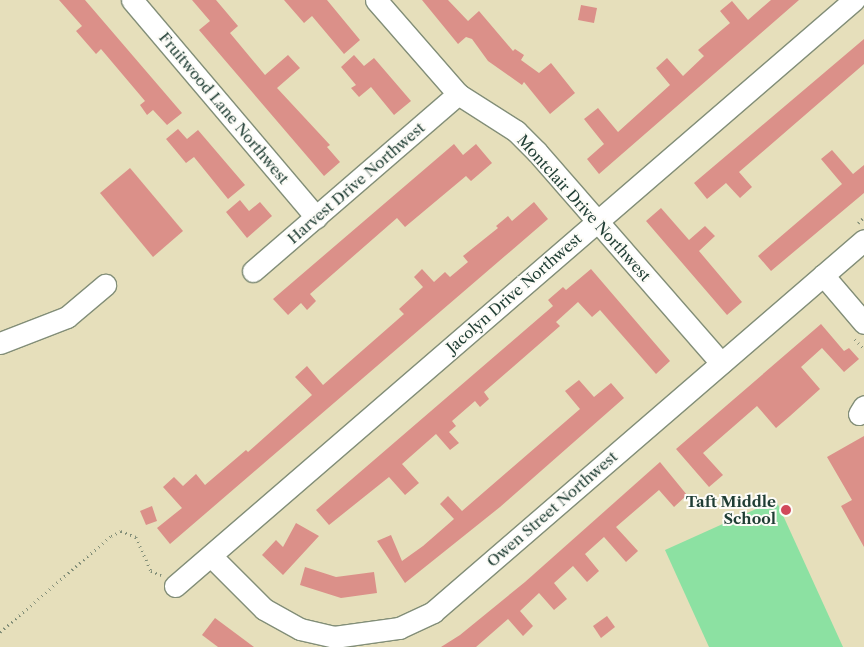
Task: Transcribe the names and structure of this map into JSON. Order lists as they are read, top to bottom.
{
  "streets": {
    "street": [
      "Fruitwood Lane Northwest",
      "Harvest Drive Northwest",
      "Montclair Drive Northwest",
      "Jacolyn Drive Northwest",
      "Owen Street Northwest"
    ]
  },
  "crossings": [
    ["Fruitwood Lane Northwest", "Harvest Drive Northwest"],
    ["Harvest Drive Northwest", "Montclair Drive Northwest"],
    ["Montclair Drive Northwest", "Jacolyn Drive Northwest"],
    ["Montclair Drive Northwest", "Owen Street Northwest"],
    ["Jacolyn Drive Northwest", "Owen Street Northwest"]
  ],
  "places": ["Taft Middle School"]
}
